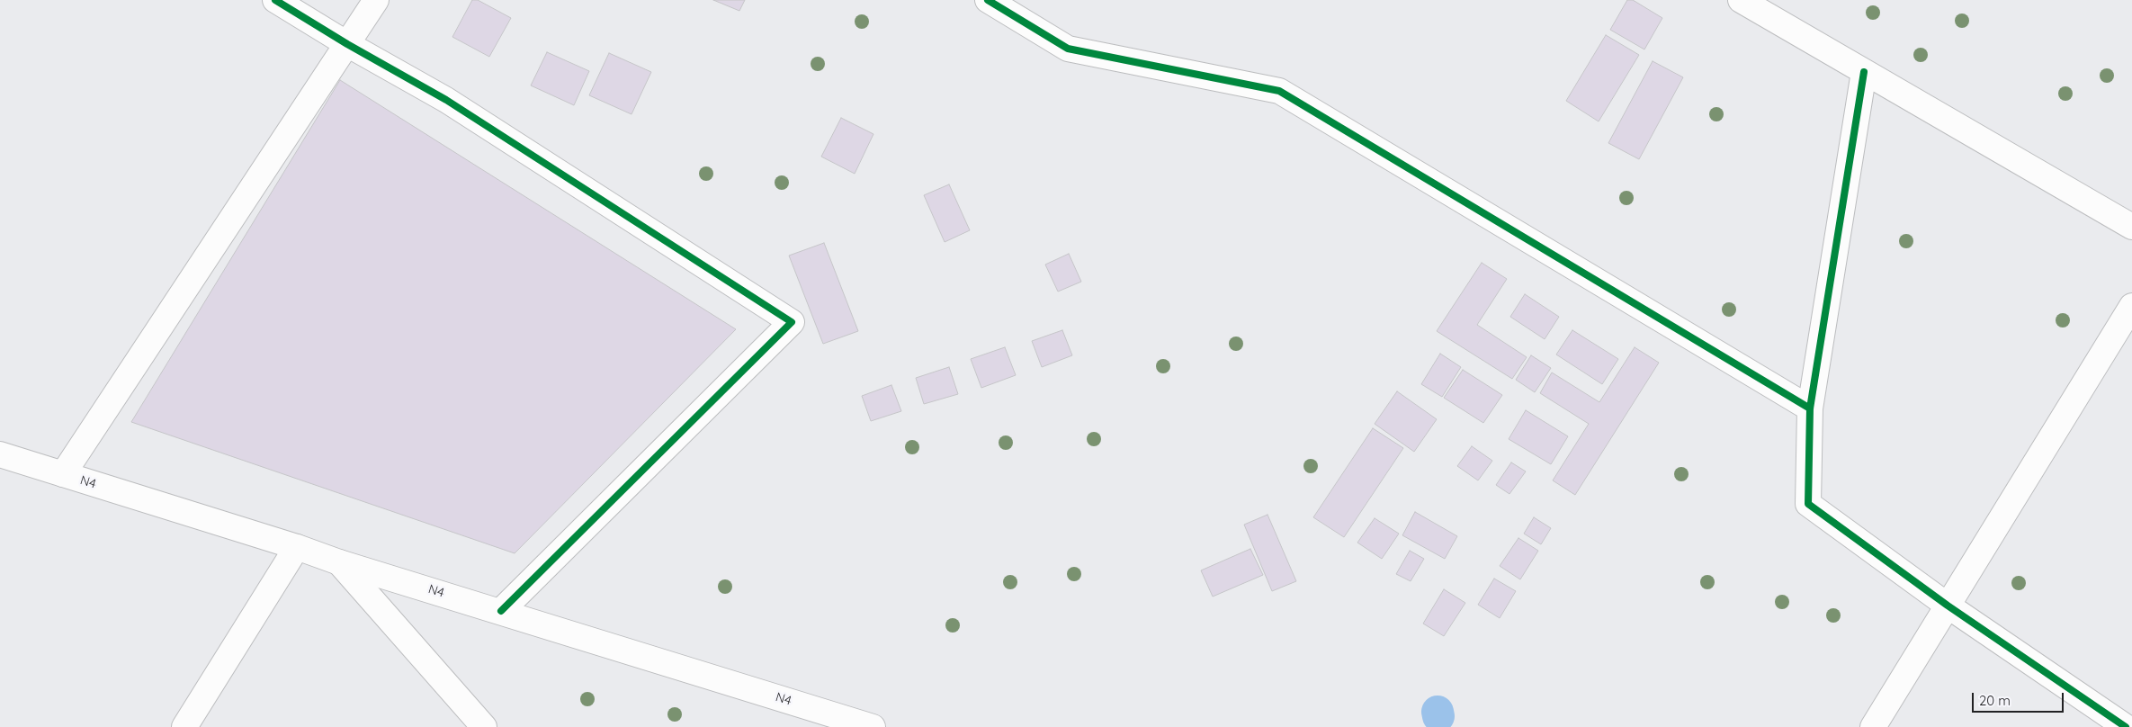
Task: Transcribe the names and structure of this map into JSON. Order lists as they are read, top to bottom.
{
  "streets": {
    "street": ["N4"]
  },
  "scale_bar": "20 m"
}
